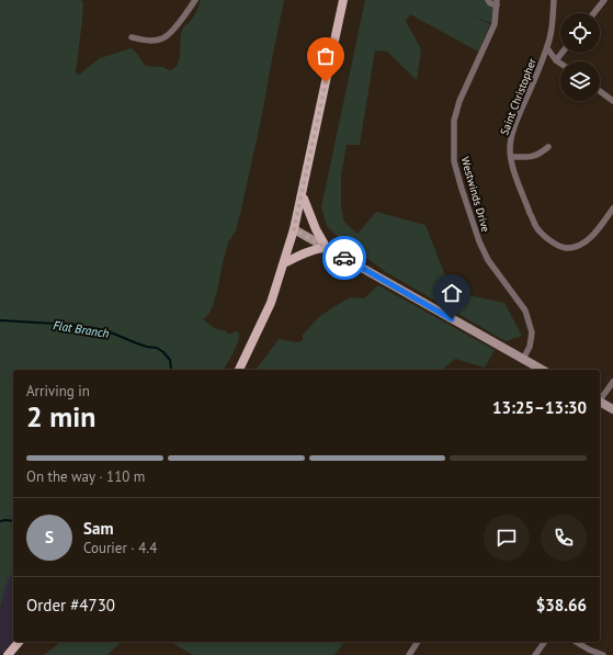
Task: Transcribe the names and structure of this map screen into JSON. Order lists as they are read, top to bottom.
{
  "streets": {
    "street": ["Saint Christopher", "Westwinds Drive"]
  },
  "water": ["Flat Branch"],
  "page": {
    "heading": ["2 min", "Arriving in", "13:25–13:30"],
    "panel": [
      "Sam",
      "Courier · 4.4",
      "Order #4730",
      "$38.66"
    ],
    "bar": "On the way · 110 m",
    "round": "S"
  }
}
